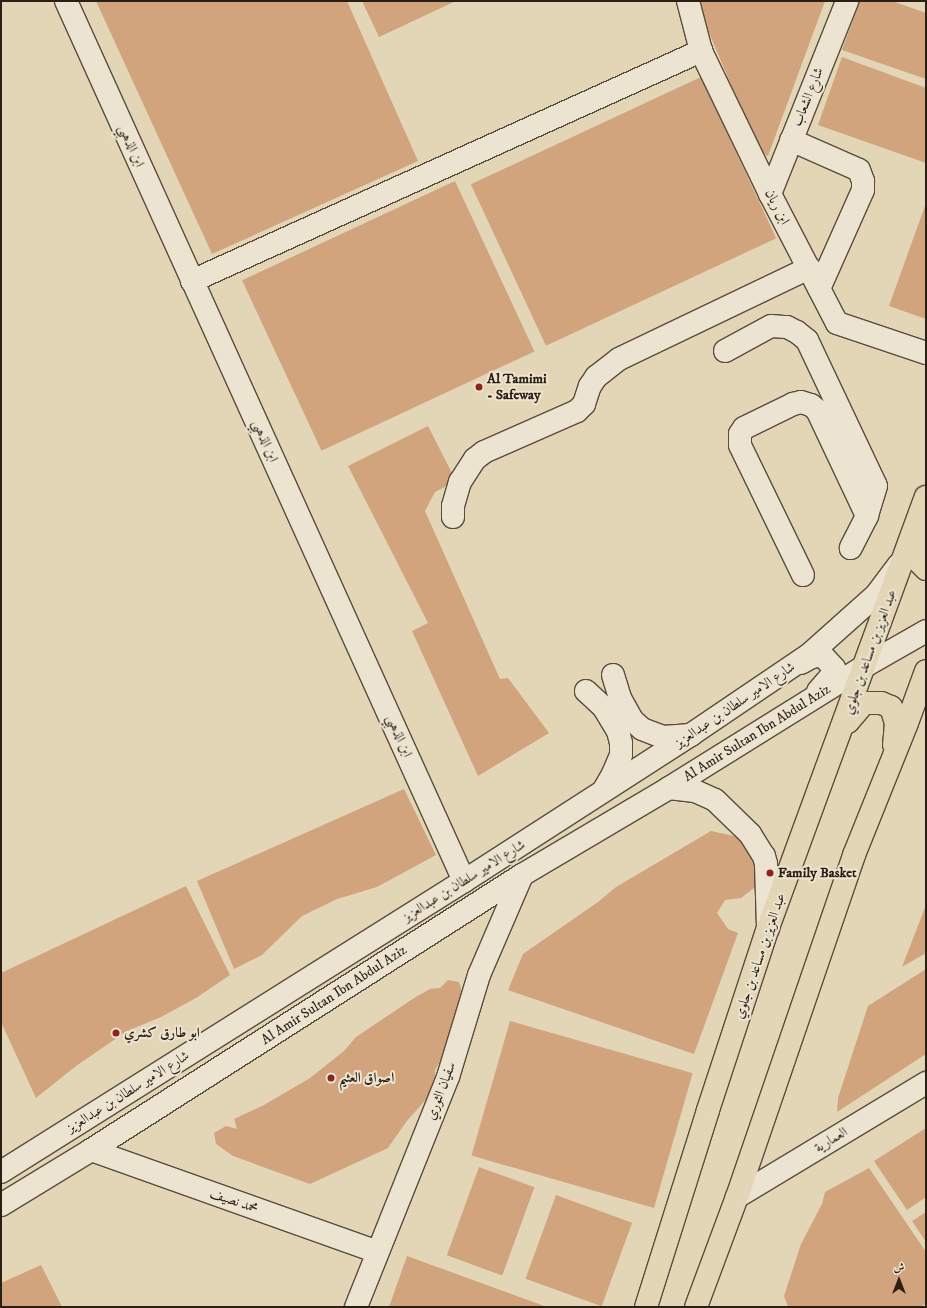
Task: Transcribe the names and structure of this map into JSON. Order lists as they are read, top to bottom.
{
  "streets": {
    "main road": ["عبد العزيز بن مساعد بن جلوي"],
    "street": [
      "شارع الشعاب",
      "ابن الذهبي",
      "ابن ريان",
      "شارع الامير سلطان بن عبدالعزيز",
      "Al Amir Sultan Ibn Abdul Aziz",
      "سفيان الثوري",
      "العمارية",
      "محمد نصيف"
    ]
  },
  "crossings": [
    ["شارع الشعاب", "ابن ريان"],
    ["ابن الذهبي", "شارع الامير سلطان بن عبدالعزيز"],
    ["عبد العزيز بن مساعد بن جلوي", "شارع الامير سلطان بن عبدالعزيز"],
    ["عبد العزيز بن مساعد بن جلوي", "Al Amir Sultan Ibn Abdul Aziz"],
    ["Al Amir Sultan Ibn Abdul Aziz", "سفيان الثوري"],
    ["Al Amir Sultan Ibn Abdul Aziz", "محمد نصيف"],
    ["سفيان الثوري", "محمد نصيف"]
  ],
  "places": [
    "Al Tamimi - Safeway",
    "Family Basket",
    "ابو طارق كشري",
    "اصواق العثيم"
  ],
  "north": "top"
}
